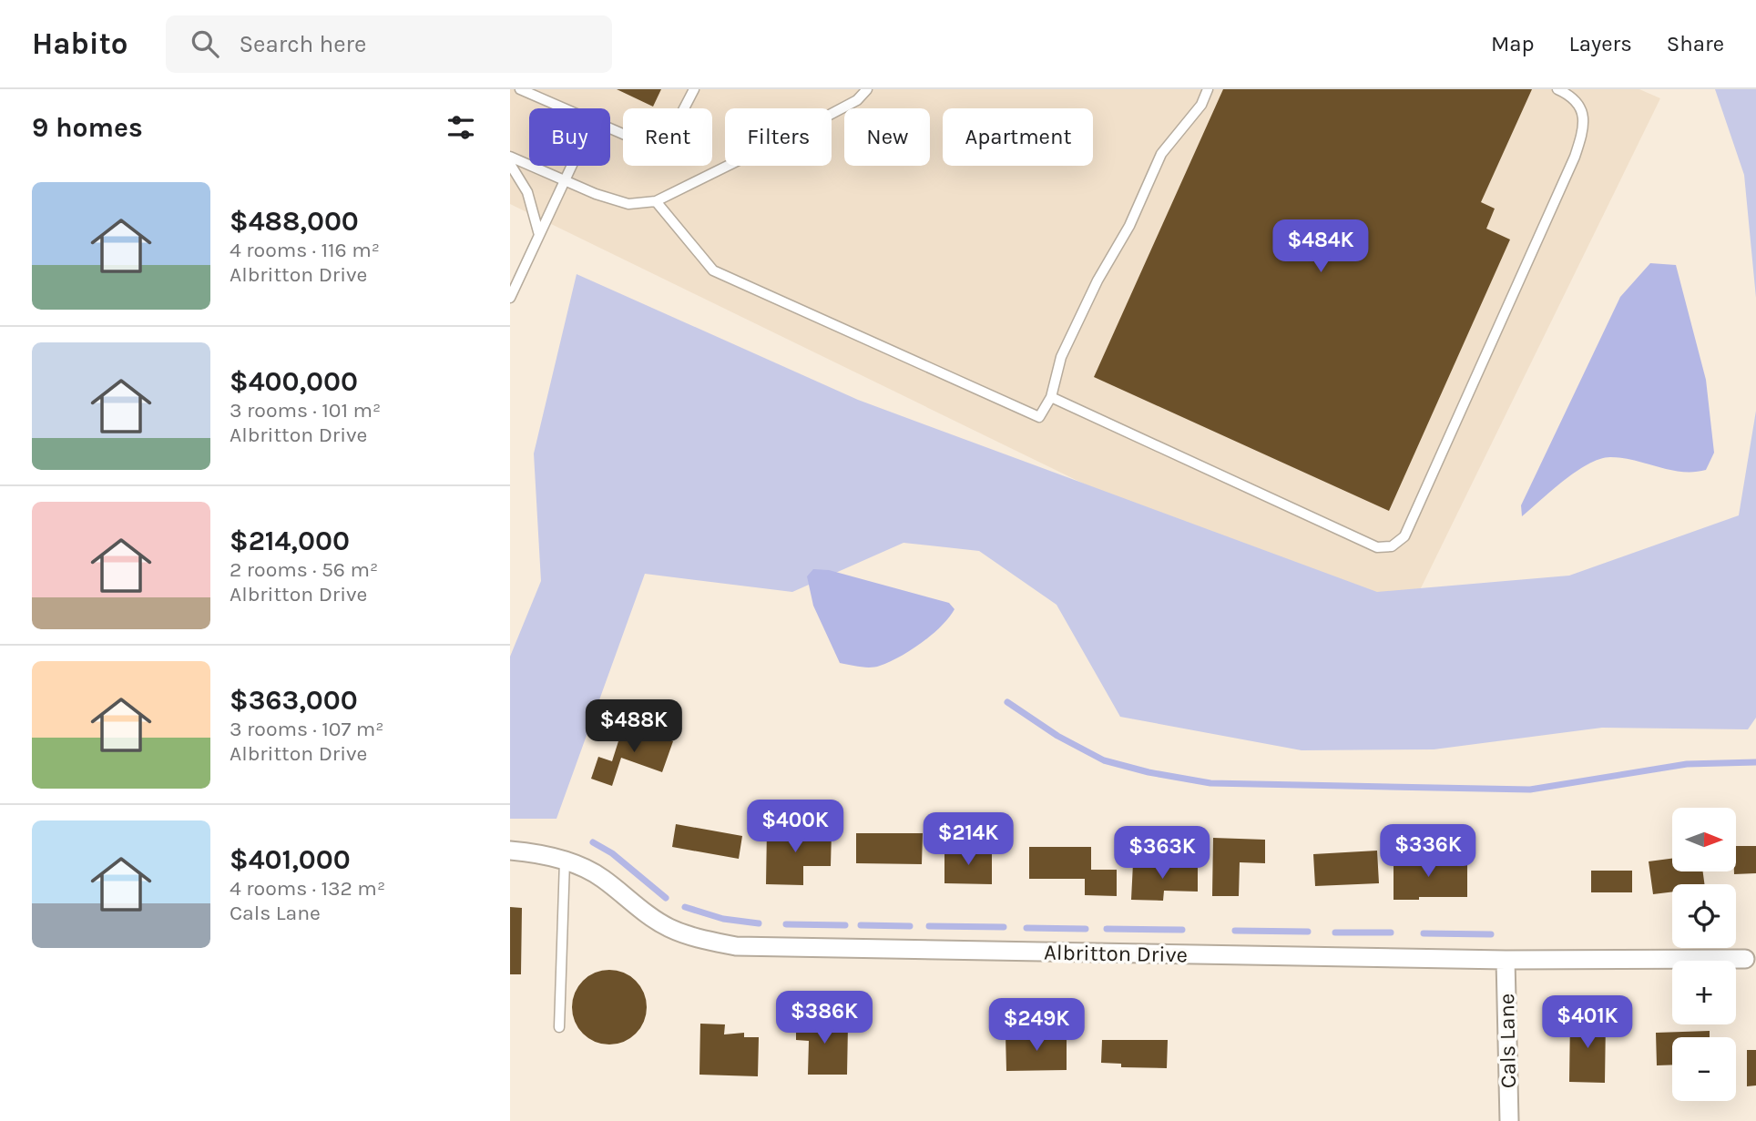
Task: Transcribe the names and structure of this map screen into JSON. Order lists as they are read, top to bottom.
{
  "streets": {
    "street": ["Albritton Drive", "Cals Lane"]
  },
  "crossings": [
    ["Albritton Drive", "Cals Lane"]
  ],
  "north": "right",
  "page": {
    "header": "Habito",
    "search": "Search here",
    "nav": ["Map", "Layers", "Share"],
    "heading": "9 homes",
    "chip": [
      "Buy",
      "Rent",
      "Filters",
      "New",
      "Apartment"
    ],
    "list": [
      {
        "name": "$488,000",
        "note": "4 rooms · 116 m² · Albritton Drive"
      },
      {
        "name": "$400,000",
        "note": "3 rooms · 101 m² · Albritton Drive"
      },
      {
        "name": "$214,000",
        "note": "2 rooms · 56 m² · Albritton Drive"
      },
      {
        "name": "$363,000",
        "note": "3 rooms · 107 m² · Albritton Drive"
      },
      {
        "name": "$401,000",
        "note": "4 rooms · 132 m² · Cals Lane"
      }
    ],
    "price": [
      "$484K",
      "$488K",
      "$400K",
      "$214K",
      "$336K",
      "$363K",
      "$386K",
      "$401K",
      "$249K"
    ],
    "map_buttons": ["+", "−"]
  }
}
